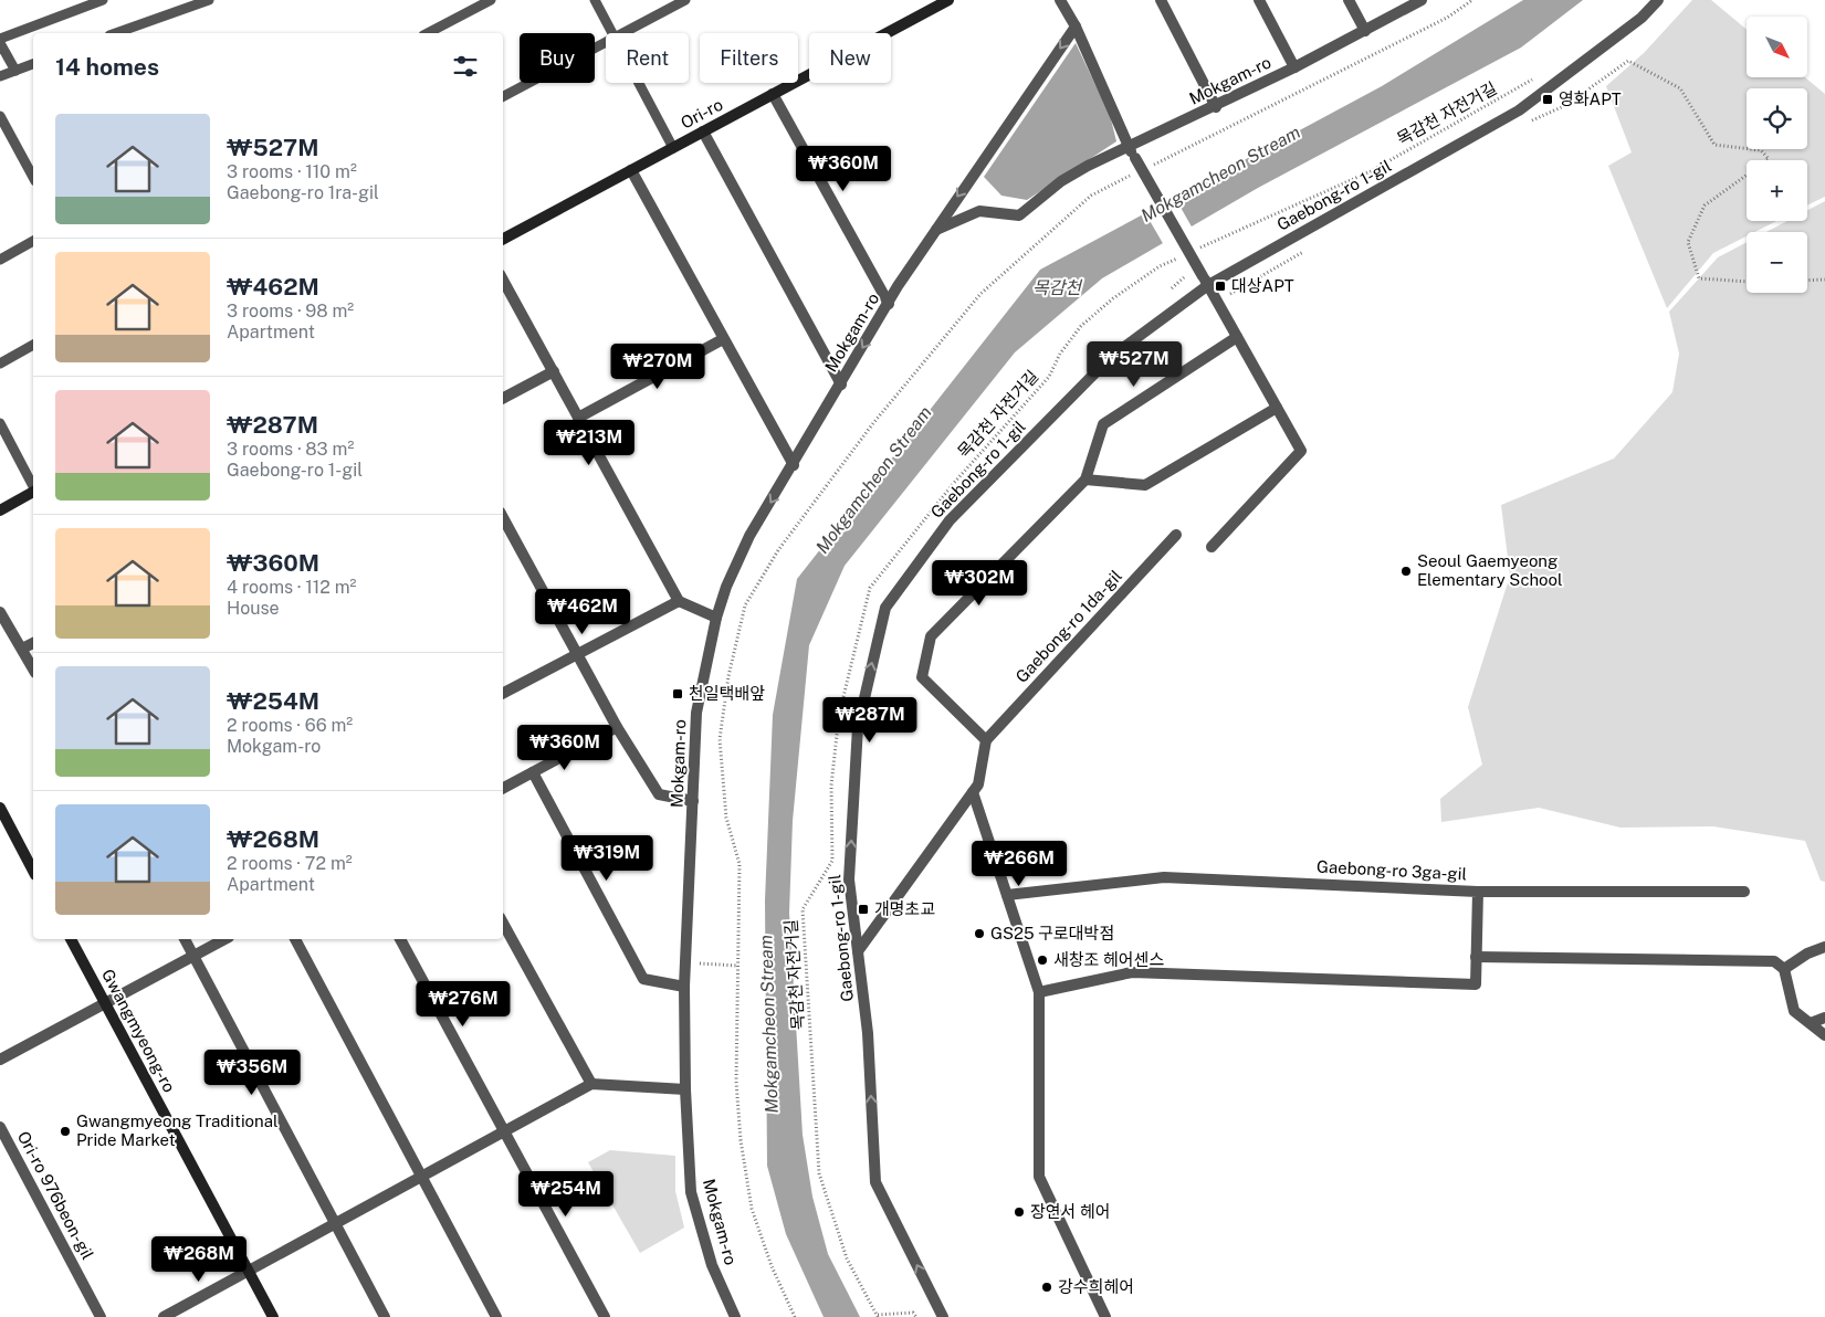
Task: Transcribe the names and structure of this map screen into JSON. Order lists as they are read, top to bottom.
{
  "streets": {
    "main road": ["Ori-ro", "Gwangmyeong-ro"],
    "street": [
      "Mokgam-ro",
      "Gaebong-ro 1-gil",
      "Gaebong-ro 1da-gil",
      "Gaebong-ro 3ga-gil",
      "Ori-ro 976beon-gil"
    ],
    "path": ["목감천 자전거길"]
  },
  "one_way": ["Gaebong-ro 1-gil"],
  "water": ["Mokgamcheon Stream", "목감천"],
  "places": {
    "transit": [
      "영화APT",
      "대상APT",
      "천일택배앞",
      "개명초교"
    ],
    "other": [
      "Seoul Gaemyeong Elementary School",
      "GS25 구로대박점",
      "새창조 헤어센스",
      "Gwangmyeong Traditional Pride Market",
      "장연서 헤어",
      "강수희헤어"
    ]
  },
  "north": "bottom right",
  "page": {
    "map_buttons": ["+", "−"],
    "chip": [
      "Buy",
      "Rent",
      "Filters",
      "New"
    ],
    "heading": "14 homes",
    "list": [
      {
        "name": "₩527M",
        "note": "3 rooms · 110 m² · Gaebong-ro 1ra-gil"
      },
      {
        "name": "₩462M",
        "note": "3 rooms · 98 m² · Apartment"
      },
      {
        "name": "₩287M",
        "note": "3 rooms · 83 m² · Gaebong-ro 1-gil"
      },
      {
        "name": "₩360M",
        "note": "4 rooms · 112 m² · House"
      },
      {
        "name": "₩254M",
        "note": "2 rooms · 66 m² · Mokgam-ro"
      },
      {
        "name": "₩268M",
        "note": "2 rooms · 72 m² · Apartment"
      }
    ],
    "price": [
      "₩360M",
      "₩527M",
      "₩270M",
      "₩213M",
      "₩302M",
      "₩462M",
      "₩287M",
      "₩360M",
      "₩319M",
      "₩266M",
      "₩276M",
      "₩356M",
      "₩254M",
      "₩268M"
    ]
  }
}
